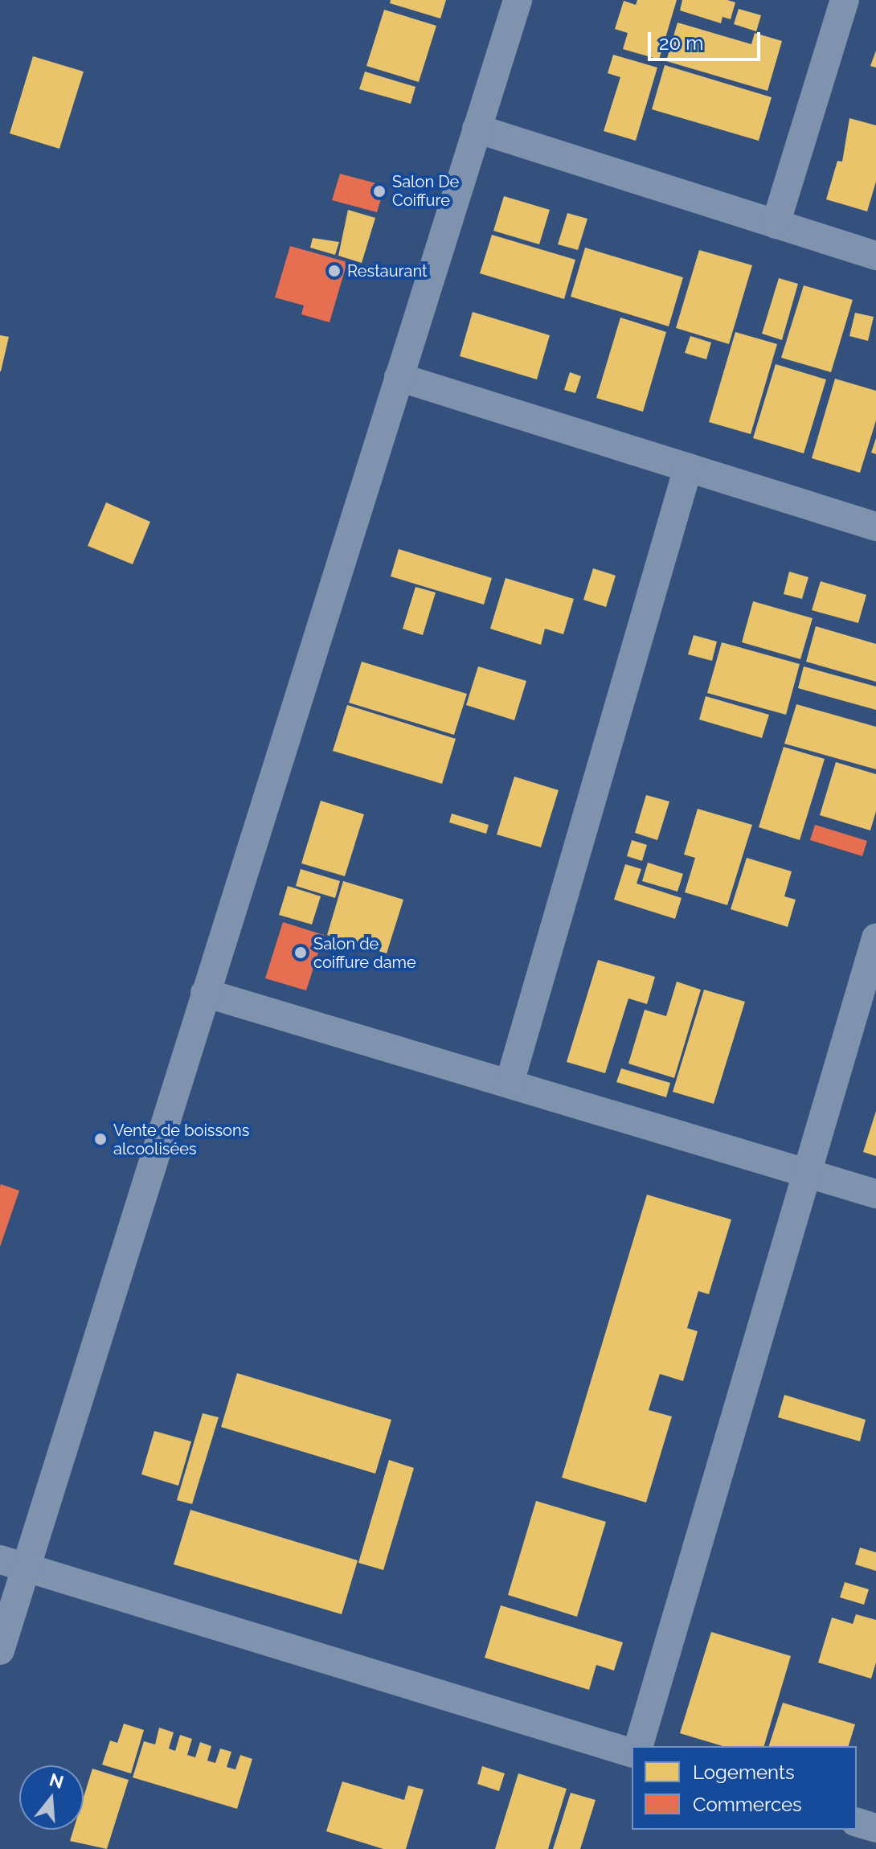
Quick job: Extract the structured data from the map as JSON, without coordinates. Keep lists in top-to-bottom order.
{
  "places": [
    "Salon De Coiffure",
    "Restaurant",
    "Salon de coiffure dame",
    "Vente de boissons alcoolisées"
  ],
  "legend": ["Logements", "Commerces"],
  "scale_bar": "20 m",
  "north": "top"
}
